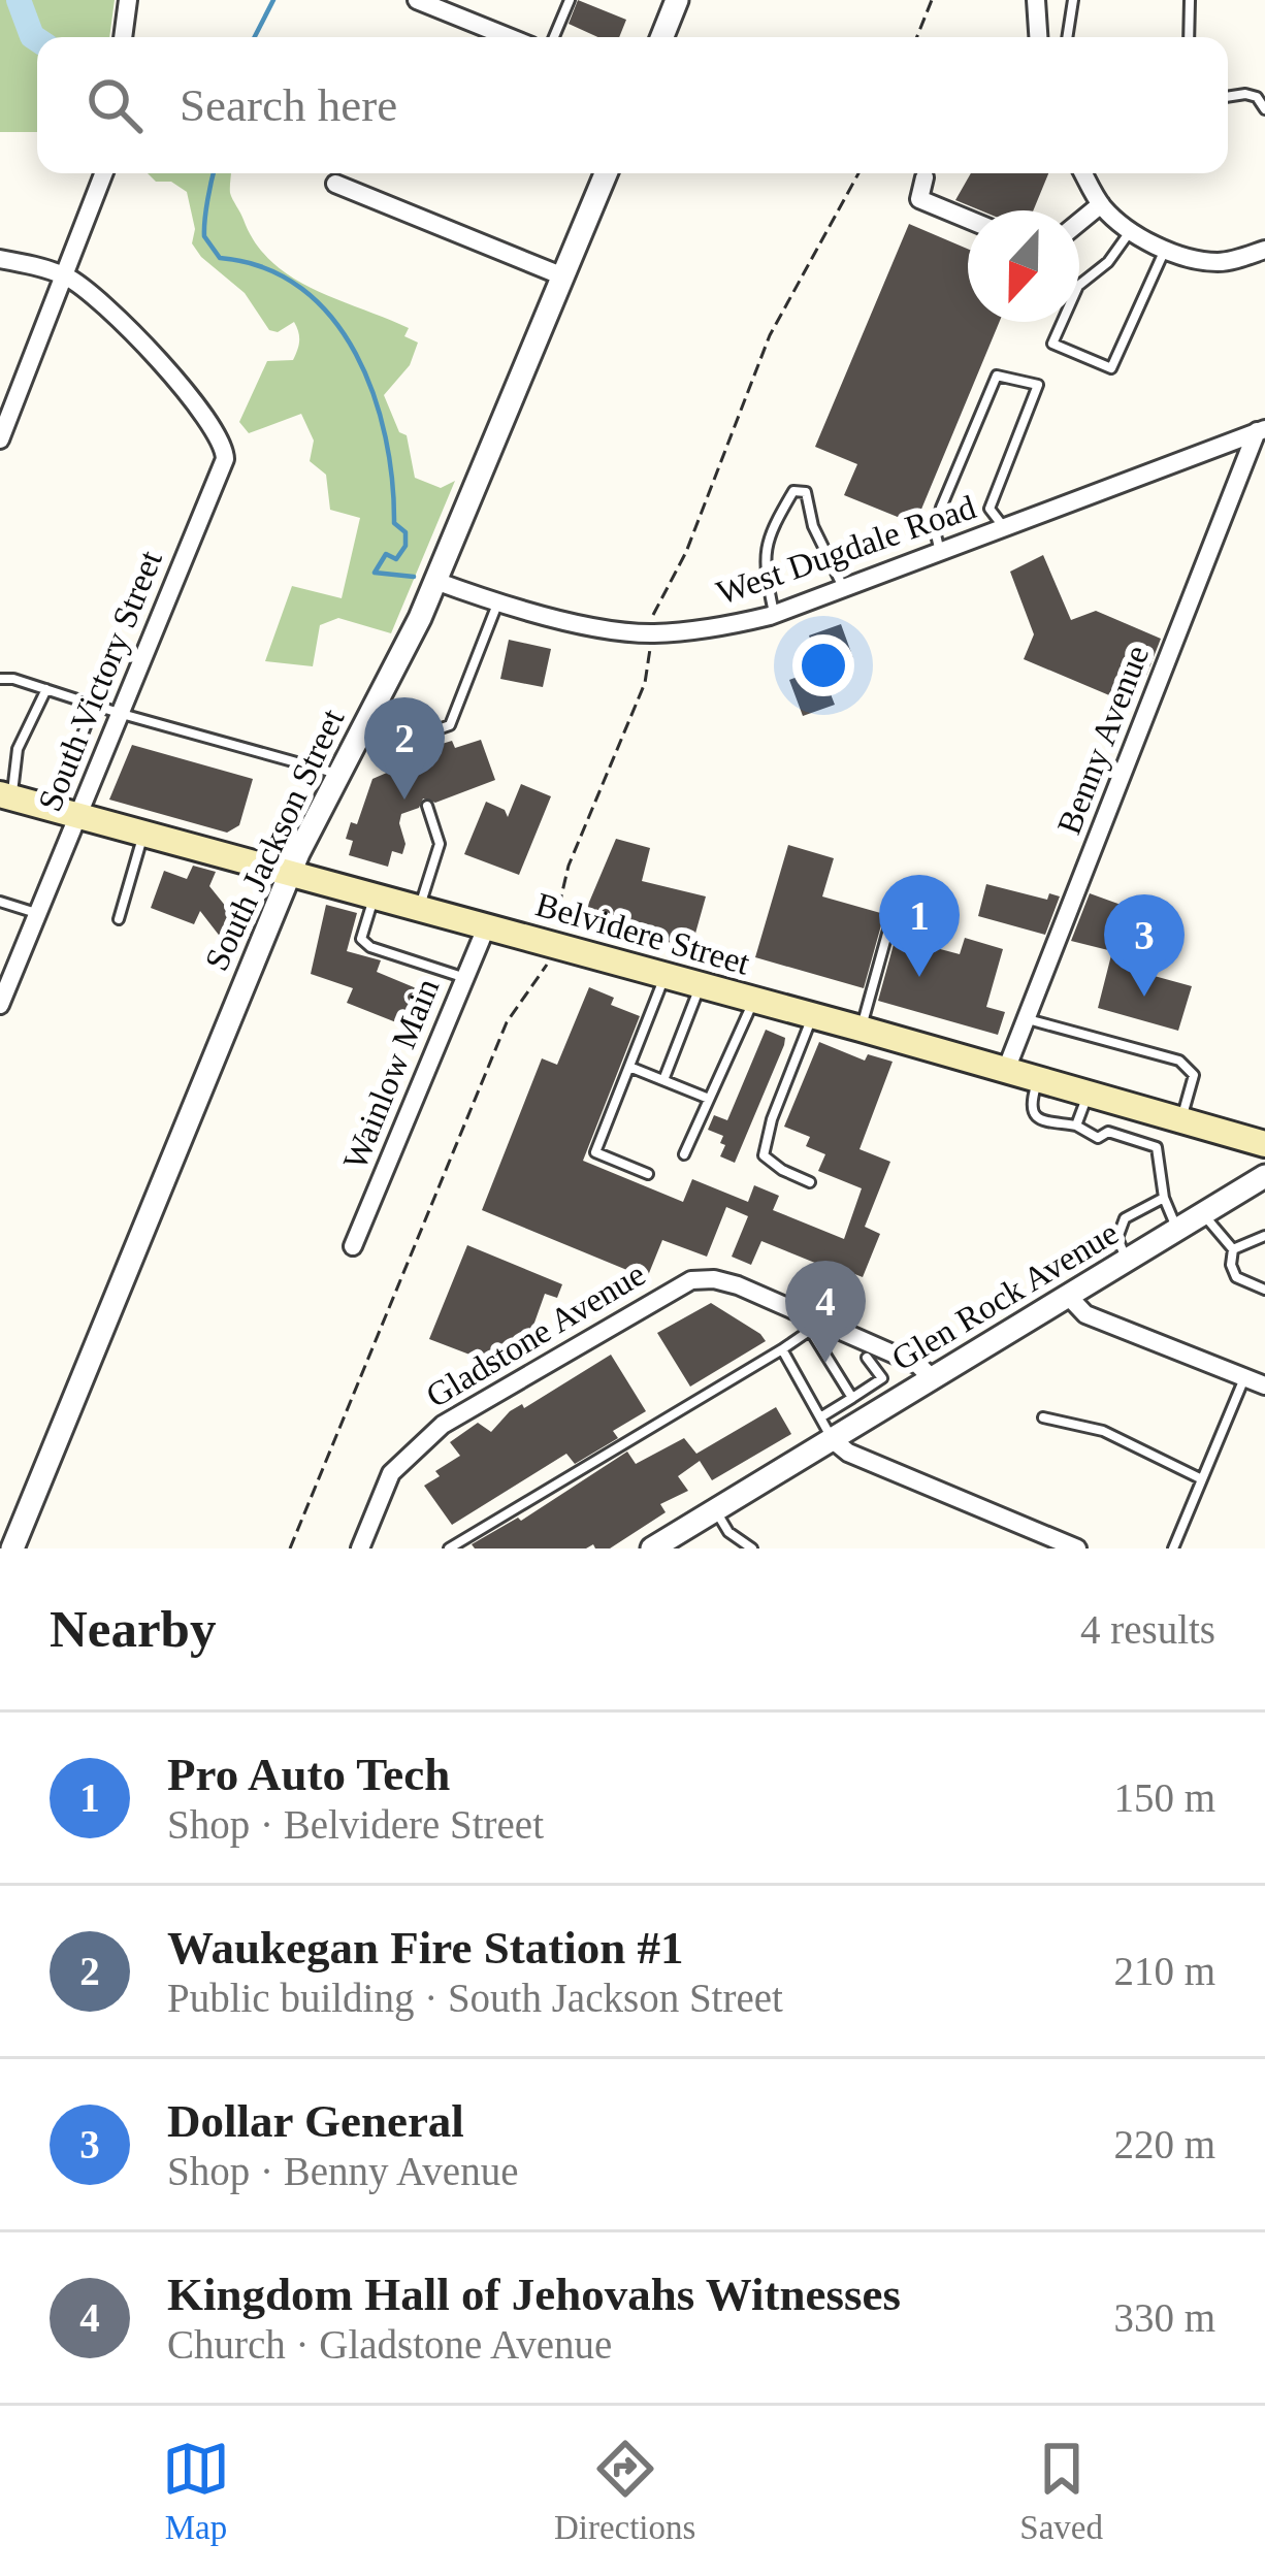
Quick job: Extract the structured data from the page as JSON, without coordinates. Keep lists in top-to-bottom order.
{
  "streets": {
    "main road": ["Belvidere Street"],
    "street": [
      "West Dugdale Road",
      "South Victory Street",
      "Benny Avenue",
      "South Jackson Street",
      "Wainlow Main",
      "Glen Rock Avenue",
      "Gladstone Avenue"
    ]
  },
  "crossings": [
    ["West Dugdale Road", "Benny Avenue"],
    ["West Dugdale Road", "South Jackson Street"],
    ["South Victory Street", "Belvidere Street"],
    ["Benny Avenue", "Belvidere Street"],
    ["South Jackson Street", "Belvidere Street"],
    ["Belvidere Street", "Wainlow Main"],
    ["Glen Rock Avenue", "Gladstone Avenue"]
  ],
  "north": "bottom",
  "page": {
    "search": "Search here",
    "pins": [
      "2",
      "1",
      "3",
      "4"
    ],
    "heading": ["Nearby", "4 results"],
    "list": [
      {
        "mark": "1",
        "name": "Pro Auto Tech",
        "note": "Shop · Belvidere Street",
        "value": "150 m"
      },
      {
        "mark": "2",
        "name": "Waukegan Fire Station #1",
        "note": "Public building · South Jackson Street",
        "value": "210 m"
      },
      {
        "mark": "3",
        "name": "Dollar General",
        "note": "Shop · Benny Avenue",
        "value": "220 m"
      },
      {
        "mark": "4",
        "name": "Kingdom Hall of Jehovahs Witnesses",
        "note": "Church · Gladstone Avenue",
        "value": "330 m"
      }
    ],
    "nav": ["Map", "Directions", "Saved"]
  }
}
